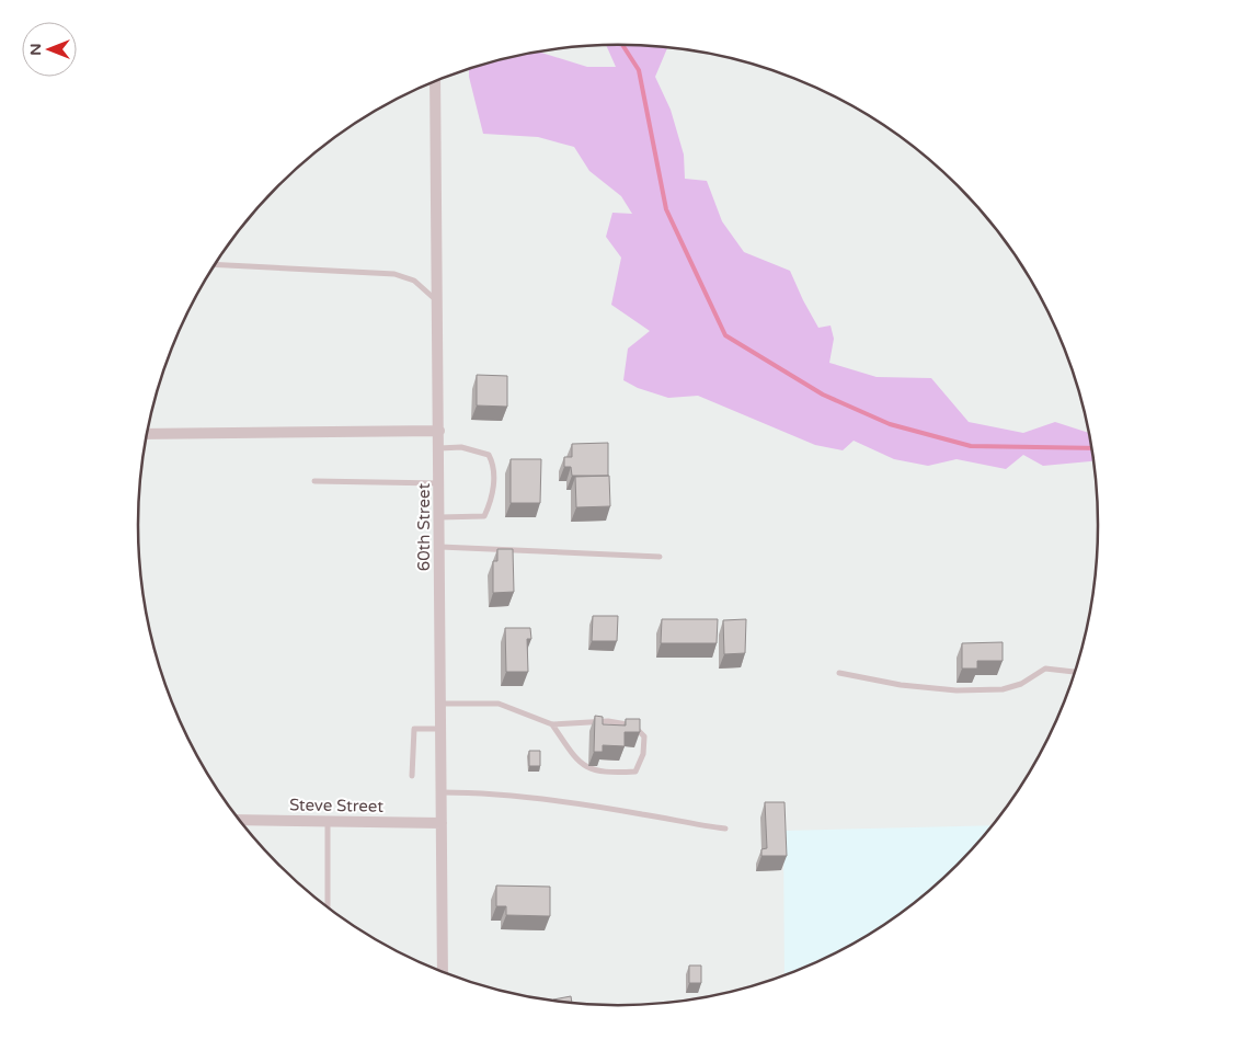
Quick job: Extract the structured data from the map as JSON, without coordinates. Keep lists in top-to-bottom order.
{
  "streets": {
    "street": ["60th Street", "Steve Street"]
  },
  "crossings": [
    ["60th Street", "Steve Street"]
  ],
  "north": "left"
}
